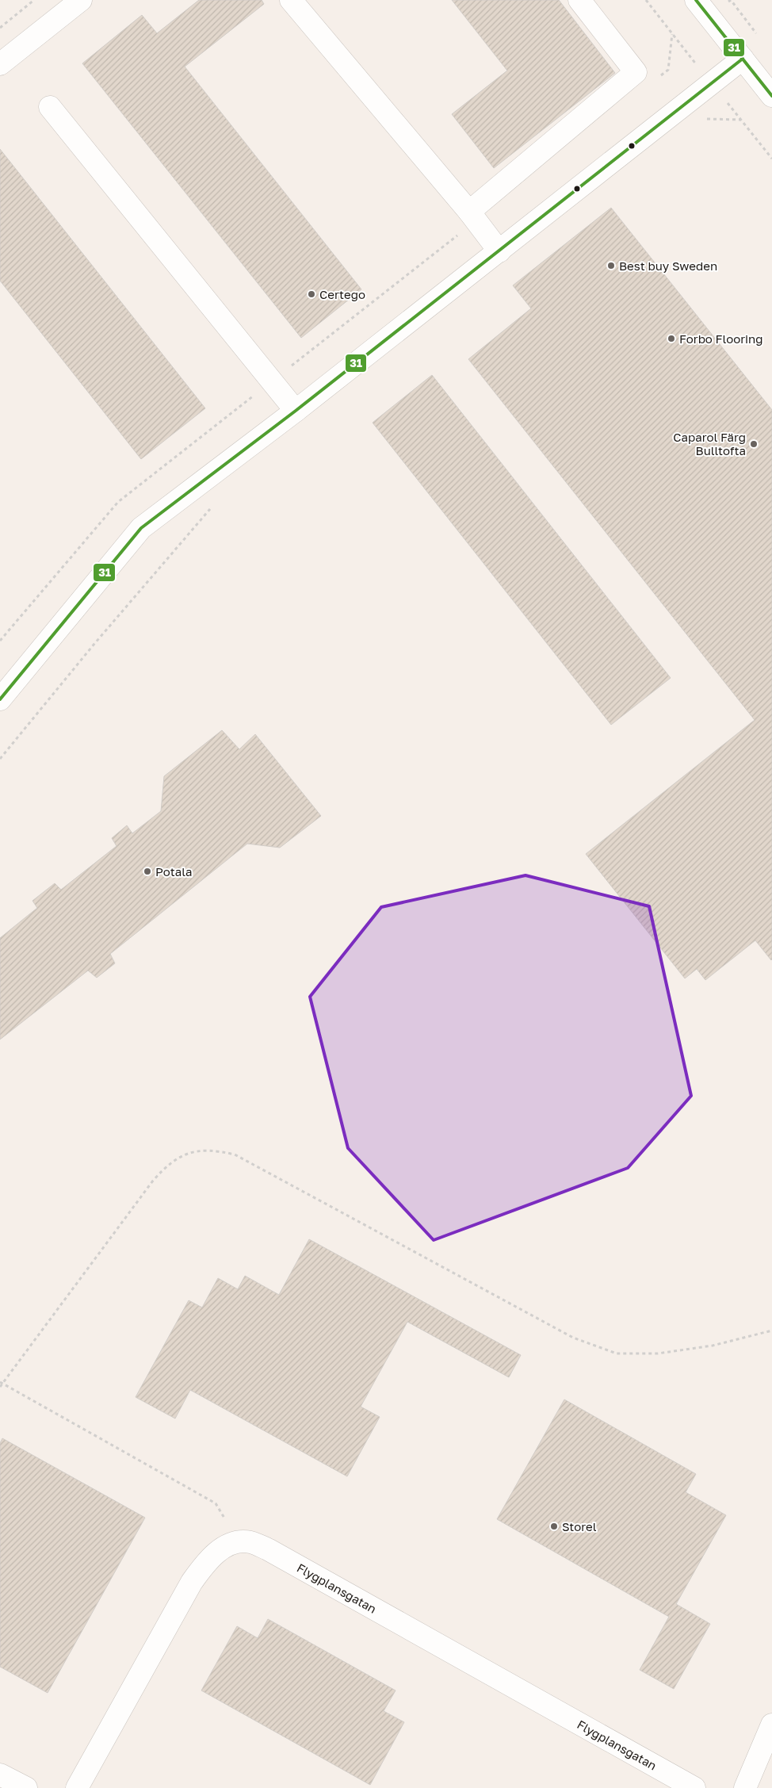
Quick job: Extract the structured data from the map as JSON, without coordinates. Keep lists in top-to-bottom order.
{
  "streets": {
    "street": ["Flygplansgatan"]
  },
  "places": [
    "Best buy Sweden",
    "Certego",
    "Forbo Flooring",
    "Caparol Färg Bulltofta",
    "Potala",
    "Storel"
  ],
  "lines": ["transit line 31"]
}
